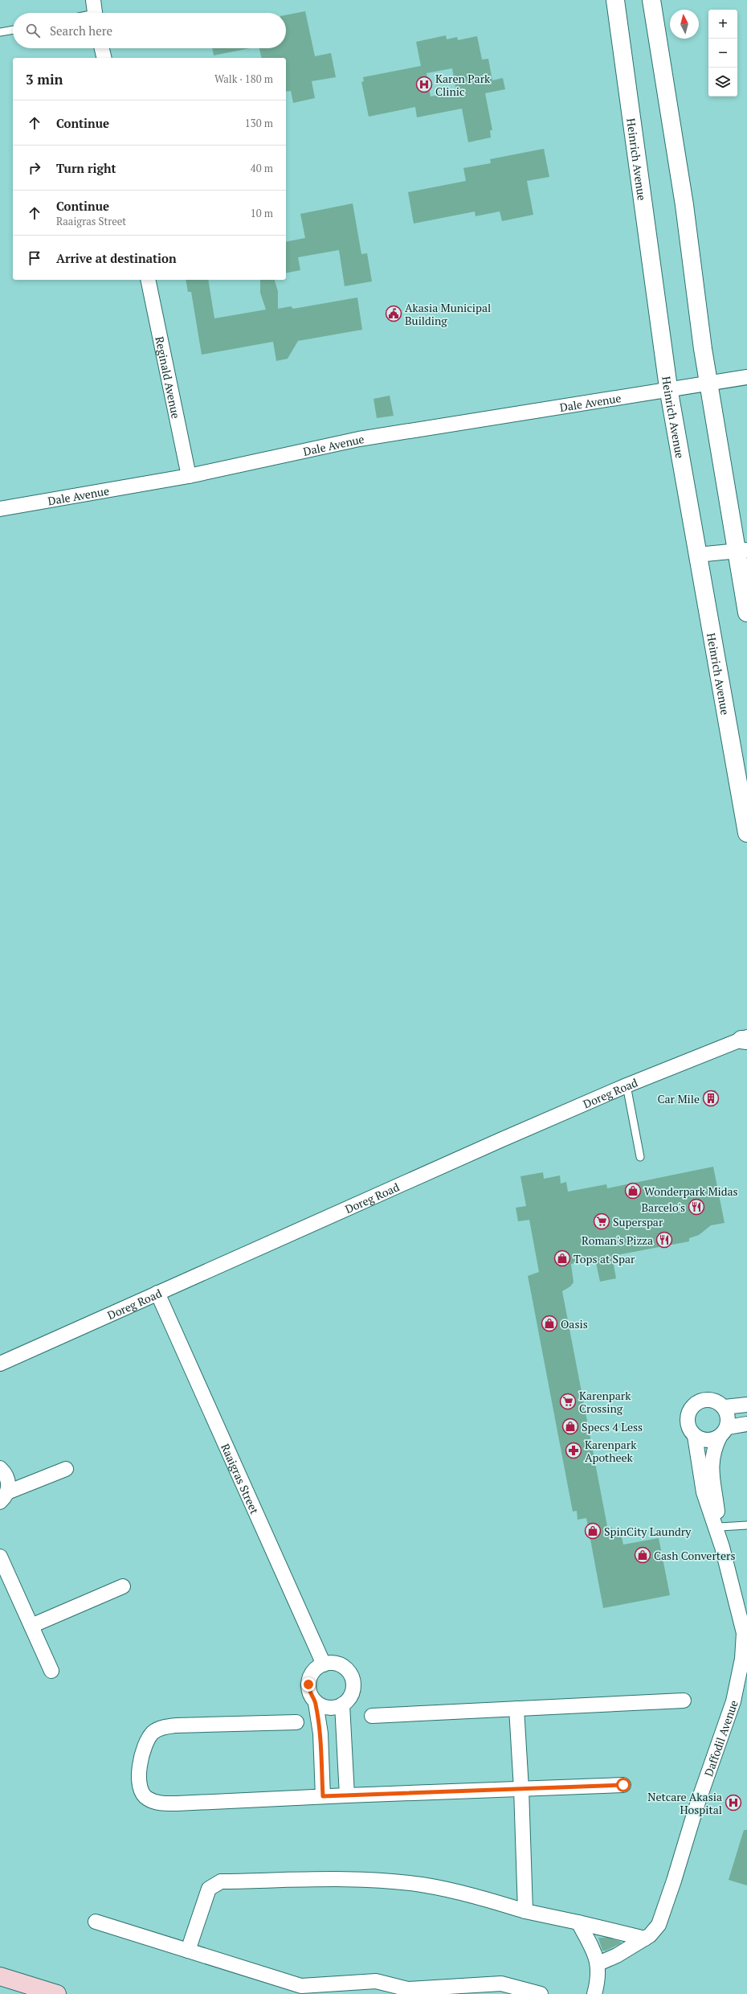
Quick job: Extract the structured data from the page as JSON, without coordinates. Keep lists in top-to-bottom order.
{
  "streets": {
    "street": [
      "Heinrich Avenue",
      "Reginald Avenue",
      "Dale Avenue",
      "Doreg Road",
      "Raaigras Street",
      "Daffodil Avenue"
    ]
  },
  "crossings": [
    ["Heinrich Avenue", "Dale Avenue"],
    ["Reginald Avenue", "Dale Avenue"],
    ["Doreg Road", "Raaigras Street"]
  ],
  "places": {
    "hospital": ["Karen Park Clinic", "Netcare Akasia Hospital"],
    "public building": ["Akasia Municipal Building"],
    "building": ["Car Mile"],
    "shop": [
      "Wonderpark Midas",
      "Tops at Spar",
      "Oasis",
      "Specs 4 Less",
      "SpinCity Laundry",
      "Cash Converters"
    ],
    "restaurant": ["Barcelo's", "Roman's Pizza"],
    "supermarket": ["Superspar", "Karenpark Crossing"],
    "pharmacy": ["Karenpark Apotheek"]
  },
  "north": "top",
  "page": {
    "map_buttons": ["+", "−"],
    "search": "Search here",
    "heading": ["3 min", "Walk · 180 m"],
    "list": [
      ["Continue", "130 m"],
      ["Turn right", "40 m"],
      ["Continue", "Raaigras Street", "10 m"],
      "Arrive at destination"
    ]
  }
}
